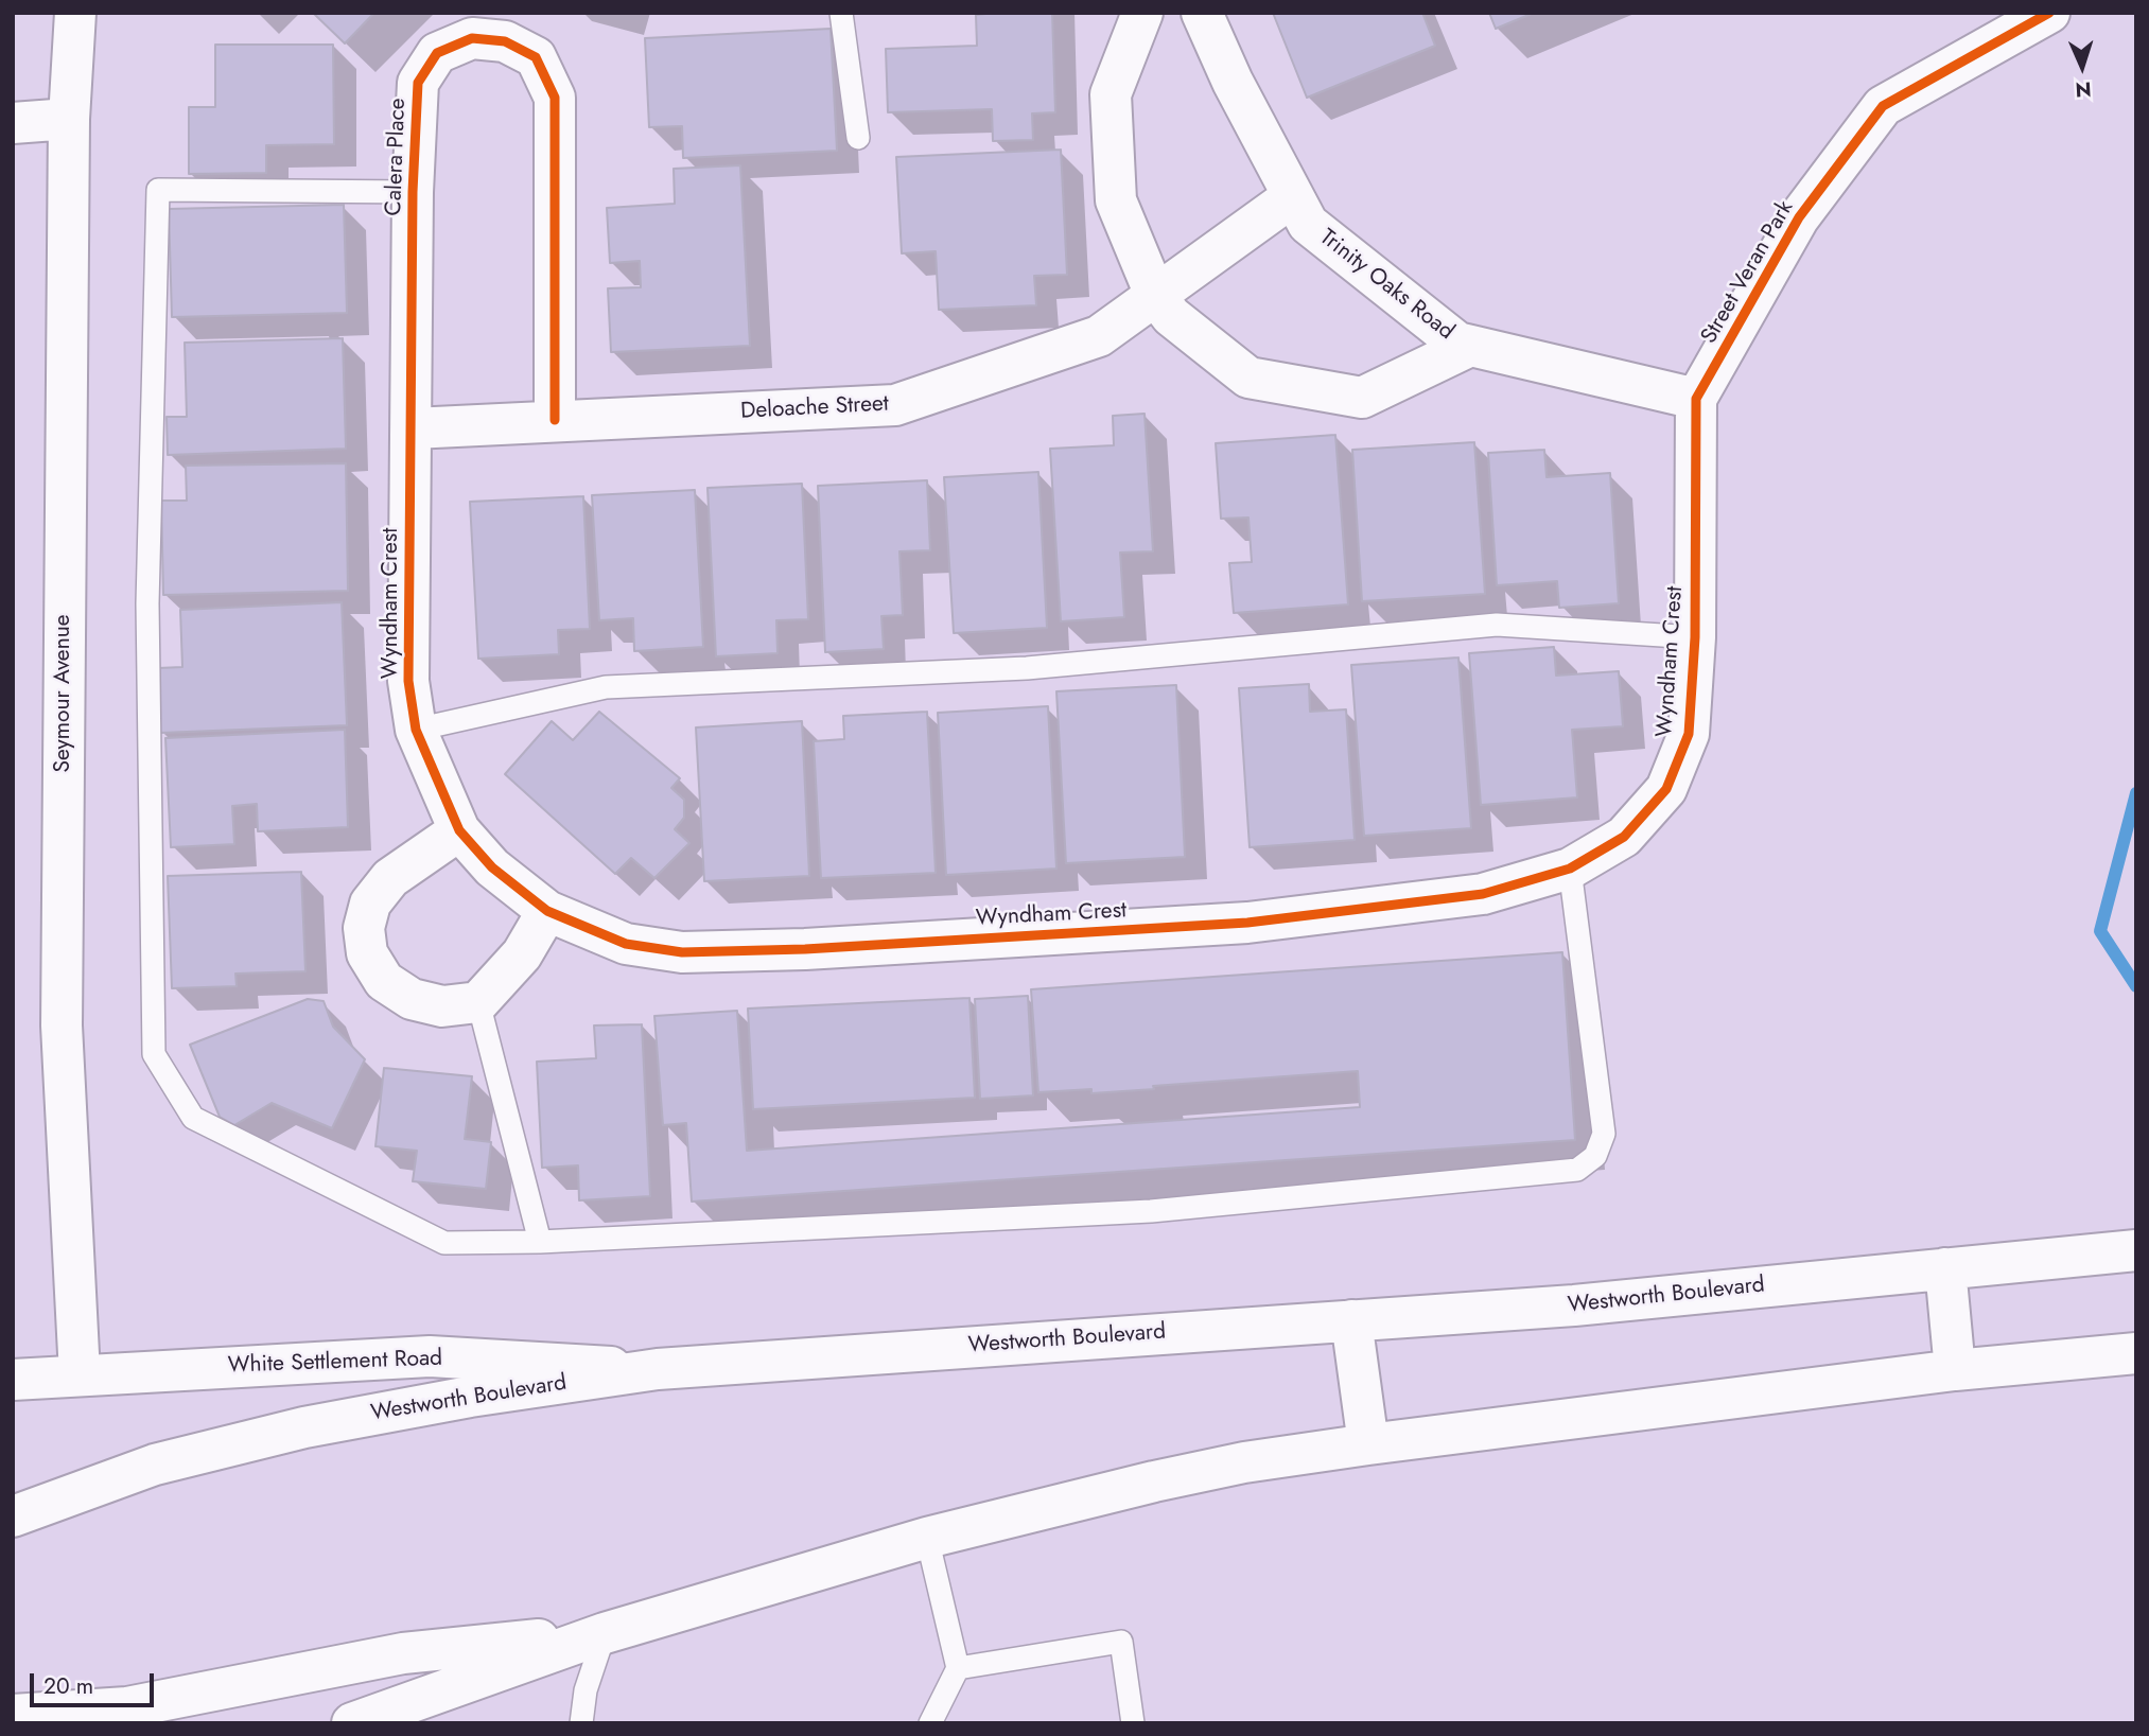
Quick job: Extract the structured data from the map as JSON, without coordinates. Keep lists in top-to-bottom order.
{
  "streets": {
    "street": [
      "Calera Place",
      "Street Veran Park",
      "Trinity Oaks Road",
      "Deloache Street",
      "Wyndham Crest",
      "Seymour Avenue",
      "Westworth Boulevard",
      "White Settlement Road"
    ]
  },
  "crossings": [
    ["Calera Place", "Deloache Street"],
    ["Calera Place", "Wyndham Crest"],
    ["Street Veran Park", "Trinity Oaks Road"],
    ["Street Veran Park", "Wyndham Crest"],
    ["Trinity Oaks Road", "Deloache Street"],
    ["Trinity Oaks Road", "Wyndham Crest"],
    ["Deloache Street", "Wyndham Crest"],
    ["Seymour Avenue", "White Settlement Road"],
    ["Westworth Boulevard", "White Settlement Road"]
  ],
  "scale_bar": "20 m",
  "north": "bottom"
}
